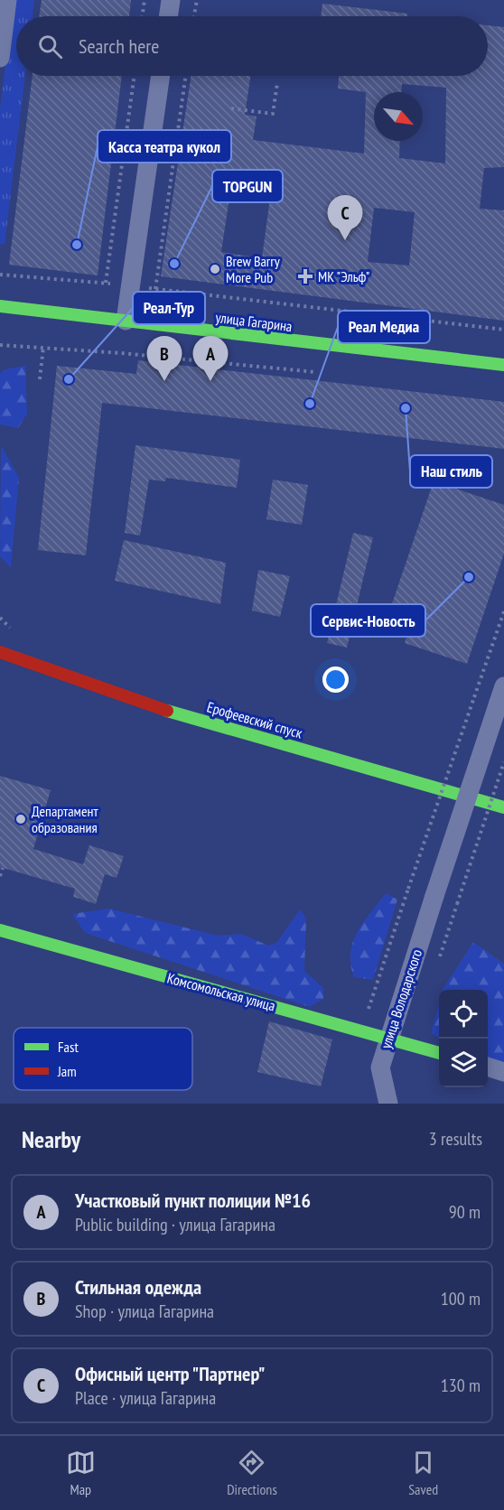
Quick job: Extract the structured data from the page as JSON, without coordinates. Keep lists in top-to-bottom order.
{
  "streets": {
    "main road": ["улица Гагарина", "Ерофеевский спуск", "Комсомольская улица"],
    "street": ["улица Володарского"]
  },
  "crossings": [
    ["Комсомольская улица", "улица Володарского"]
  ],
  "places": {
    "other": [
      "Касса театра кукол",
      "TOPGUN",
      "Brew Barry More Pub",
      "Реал-Тур",
      "Реал Медиа",
      "Наш стиль",
      "Сервис-Новость",
      "Департамент образования"
    ],
    "health": ["МК \"Эльф\""]
  },
  "legend": ["Fast", "Jam"],
  "north": "bottom right",
  "page": {
    "search": "Search here",
    "pins": ["C", "A", "B"],
    "heading": ["Nearby", "3 results"],
    "list": [
      {
        "mark": "A",
        "name": "Участковый пункт полиции №16",
        "note": "Public building · улица Гагарина",
        "value": "90 m"
      },
      {
        "mark": "B",
        "name": "Стильная одежда",
        "note": "Shop · улица Гагарина",
        "value": "100 m"
      },
      {
        "mark": "C",
        "name": "Офисный центр \"Партнер\"",
        "note": "Place · улица Гагарина",
        "value": "130 m"
      }
    ],
    "nav": ["Map", "Directions", "Saved"]
  }
}
